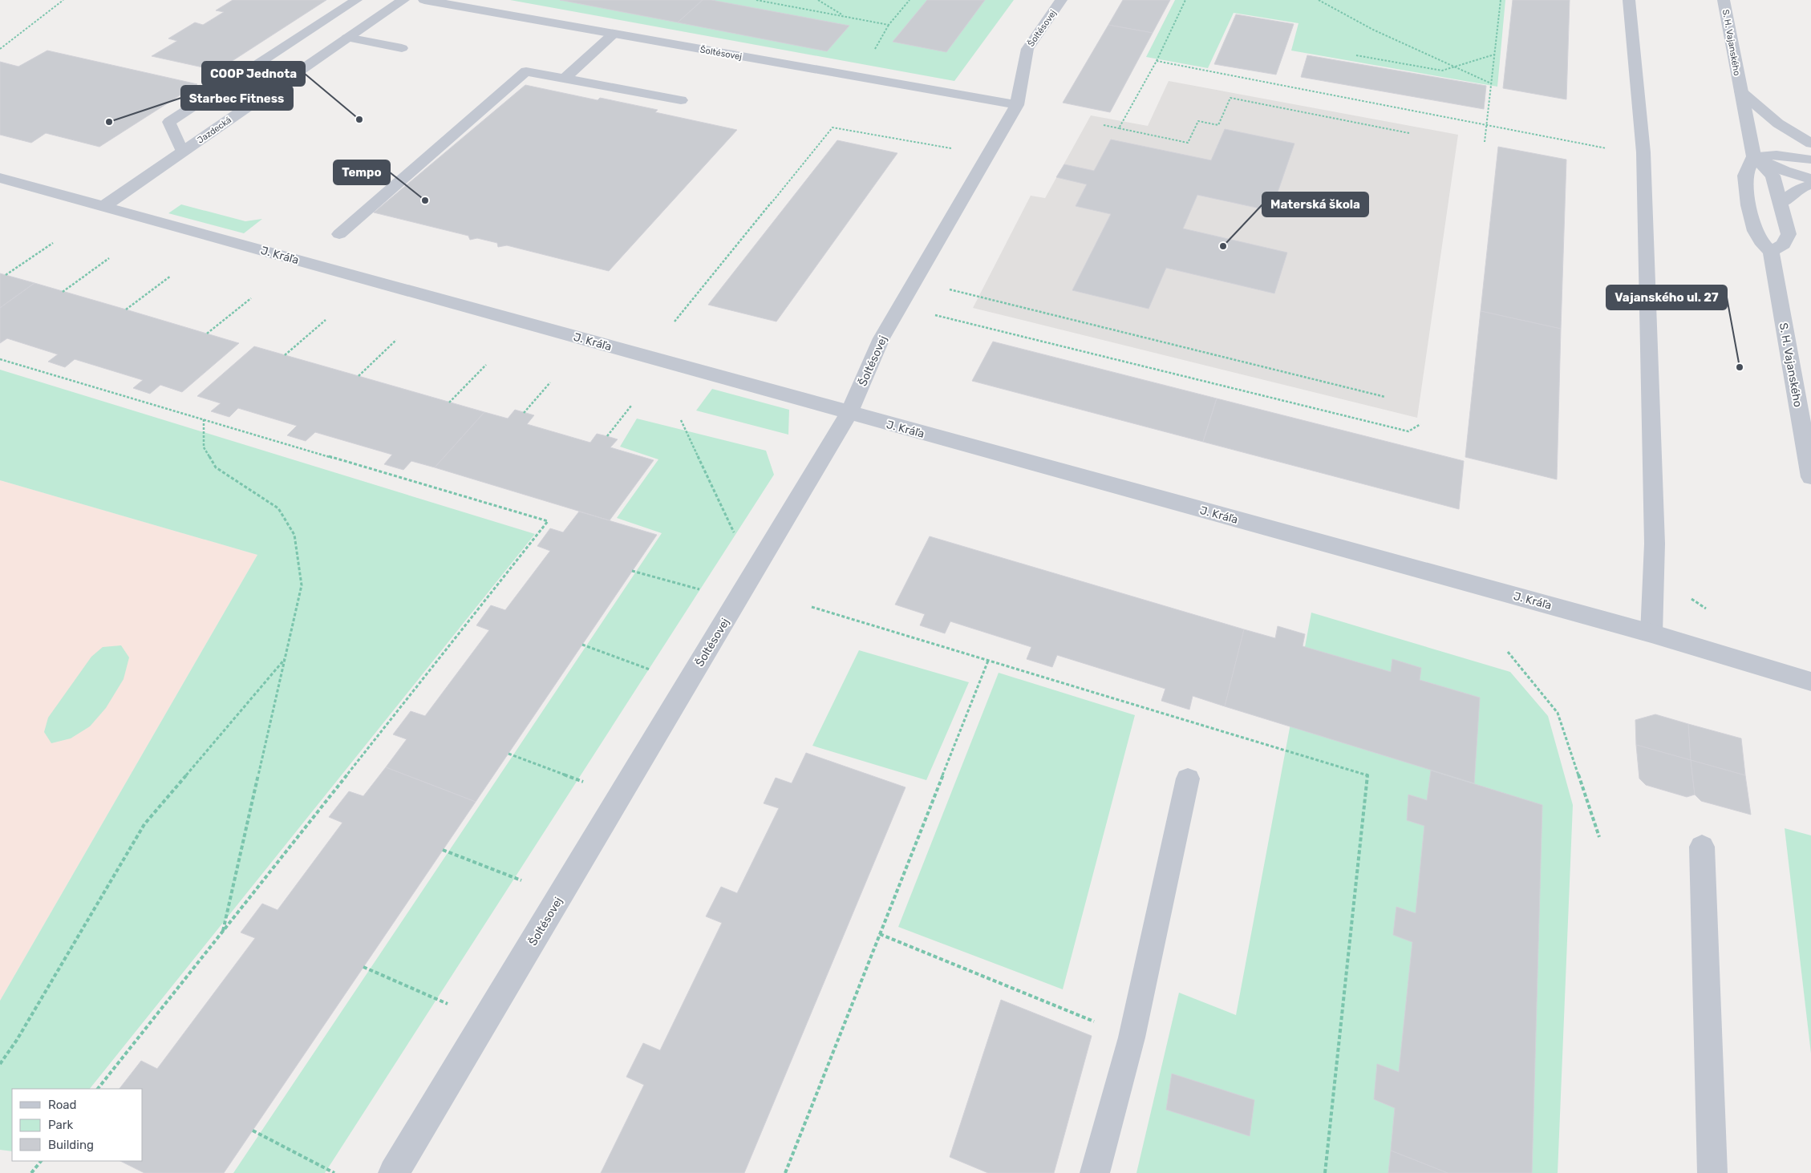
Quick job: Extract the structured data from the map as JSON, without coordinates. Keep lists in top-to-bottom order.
{
  "streets": {
    "street": [
      "Šoltésovej",
      "S. H. Vajanského",
      "Jazdecká",
      "J. Kráľa"
    ]
  },
  "crossings": [
    ["Šoltésovej", "J. Kráľa"],
    ["Jazdecká", "J. Kráľa"]
  ],
  "places": [
    "COOP Jednota",
    "Starbec Fitness",
    "Tempo",
    "Materská škola",
    "Vajanského ul. 27"
  ],
  "legend": ["Road", "Park", "Building"]
}
